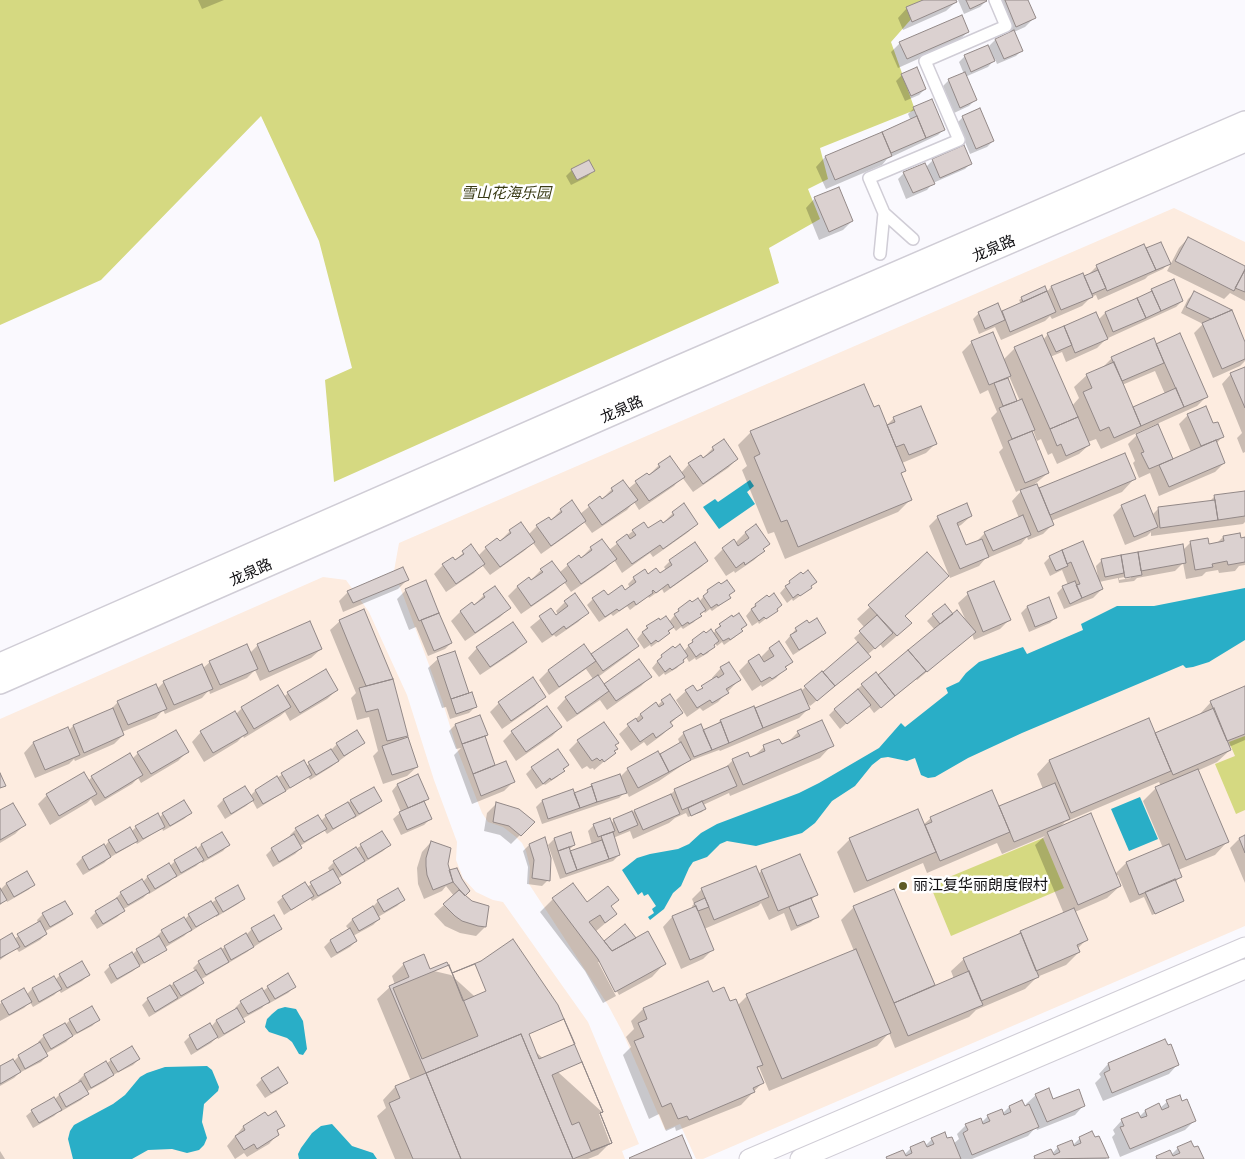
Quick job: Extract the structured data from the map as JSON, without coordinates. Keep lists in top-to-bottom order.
{
  "streets": {
    "main road": ["龙泉路"]
  },
  "parks": ["雪山花海乐园"],
  "places": ["丽江复华丽朗度假村"]
}
